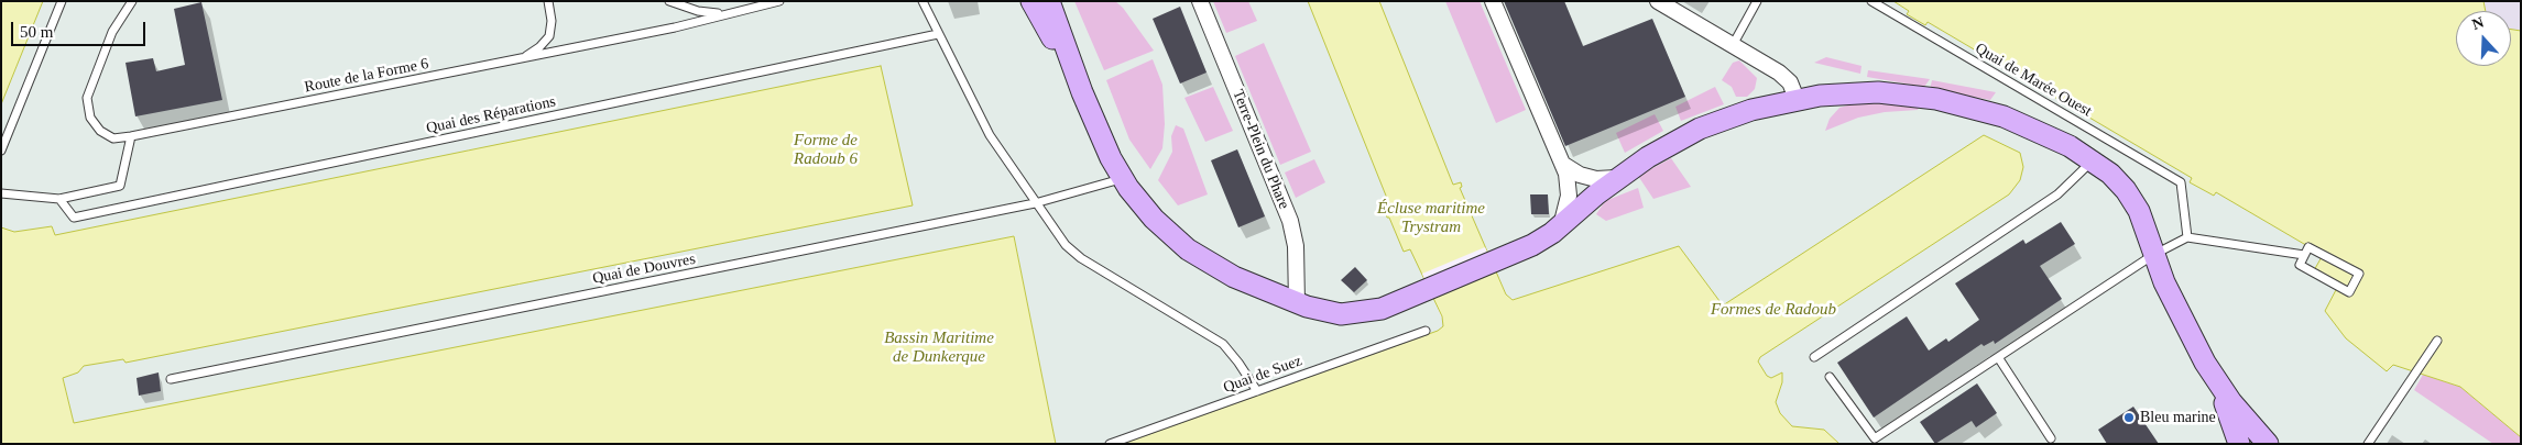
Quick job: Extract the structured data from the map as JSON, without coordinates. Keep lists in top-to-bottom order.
{
  "streets": {
    "street": ["Terre-Plein du Phare"],
    "lane": [
      "Route de la Forme 6",
      "Quai de Marée Ouest",
      "Quai des Réparations",
      "Quai de Douvres",
      "Quai de Suez"
    ]
  },
  "water": [
    "Forme de Radoub 6",
    "Écluse maritime Trystram",
    "Formes de Radoub",
    "Bassin Maritime de Dunkerque"
  ],
  "places": ["Bleu marine"],
  "scale_bar": "50 m",
  "north": "top"
}
